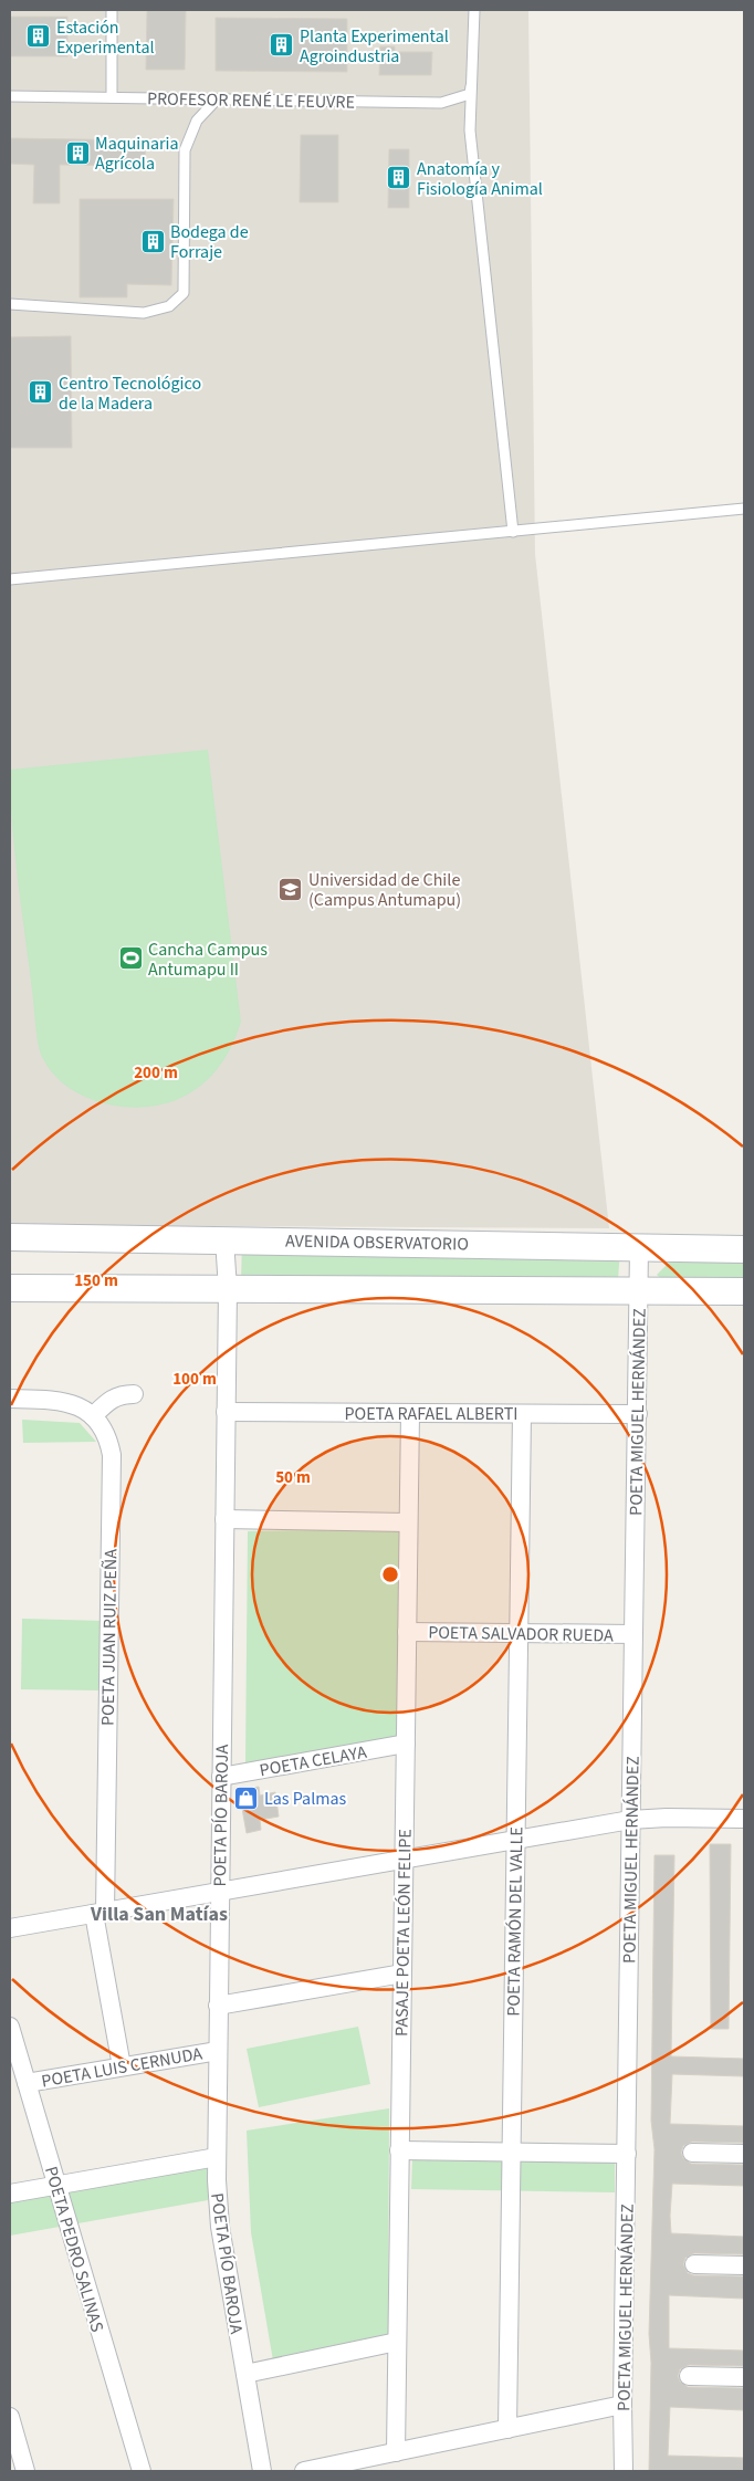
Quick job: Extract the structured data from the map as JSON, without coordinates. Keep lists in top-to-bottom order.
{
  "streets": {
    "main road": ["AVENIDA OBSERVATORIO"],
    "street": [
      "POETA MIGUEL HERNÁNDEZ",
      "POETA RAFAEL ALBERTI",
      "POETA SALVADOR RUEDA",
      "POETA JUAN RUIZ PEÑA",
      "POETA CELAYA",
      "POETA PÍO BAROJA",
      "POETA RAMÓN DEL VALLE",
      "PASAJE POETA LEÓN FELIPE",
      "POETA LUIS CERNUDA",
      "POETA PEDRO SALINAS"
    ],
    "lane": ["PROFESOR RENÉ LE FEUVRE"]
  },
  "crossings": [
    ["AVENIDA OBSERVATORIO", "POETA MIGUEL HERNÁNDEZ"],
    ["AVENIDA OBSERVATORIO", "POETA PÍO BAROJA"],
    ["POETA MIGUEL HERNÁNDEZ", "POETA RAFAEL ALBERTI"],
    ["POETA MIGUEL HERNÁNDEZ", "POETA SALVADOR RUEDA"],
    ["POETA RAFAEL ALBERTI", "POETA PÍO BAROJA"],
    ["POETA RAFAEL ALBERTI", "POETA RAMÓN DEL VALLE"],
    ["POETA RAFAEL ALBERTI", "PASAJE POETA LEÓN FELIPE"],
    ["POETA SALVADOR RUEDA", "POETA RAMÓN DEL VALLE"],
    ["POETA SALVADOR RUEDA", "PASAJE POETA LEÓN FELIPE"],
    ["POETA JUAN RUIZ PEÑA", "POETA LUIS CERNUDA"],
    ["POETA CELAYA", "POETA PÍO BAROJA"],
    ["POETA CELAYA", "PASAJE POETA LEÓN FELIPE"],
    ["POETA PÍO BAROJA", "POETA LUIS CERNUDA"],
    ["POETA LUIS CERNUDA", "POETA PEDRO SALINAS"]
  ],
  "districts": ["Villa San Matías"],
  "places": {
    "building": [
      "Estación Experimental",
      "Planta Experimental Agroindustria",
      "Maquinaria Agrícola",
      "Anatomía y Fisiología Animal",
      "Bodega de Forraje",
      "Centro Tecnológico de la Madera"
    ],
    "school or university": ["Universidad de Chile (Campus Antumapu)"],
    "sports": ["Cancha Campus Antumapu II"],
    "shop": ["Las Palmas"]
  },
  "rings": [
    "200 m",
    "150 m",
    "100 m",
    "50 m"
  ]
}
